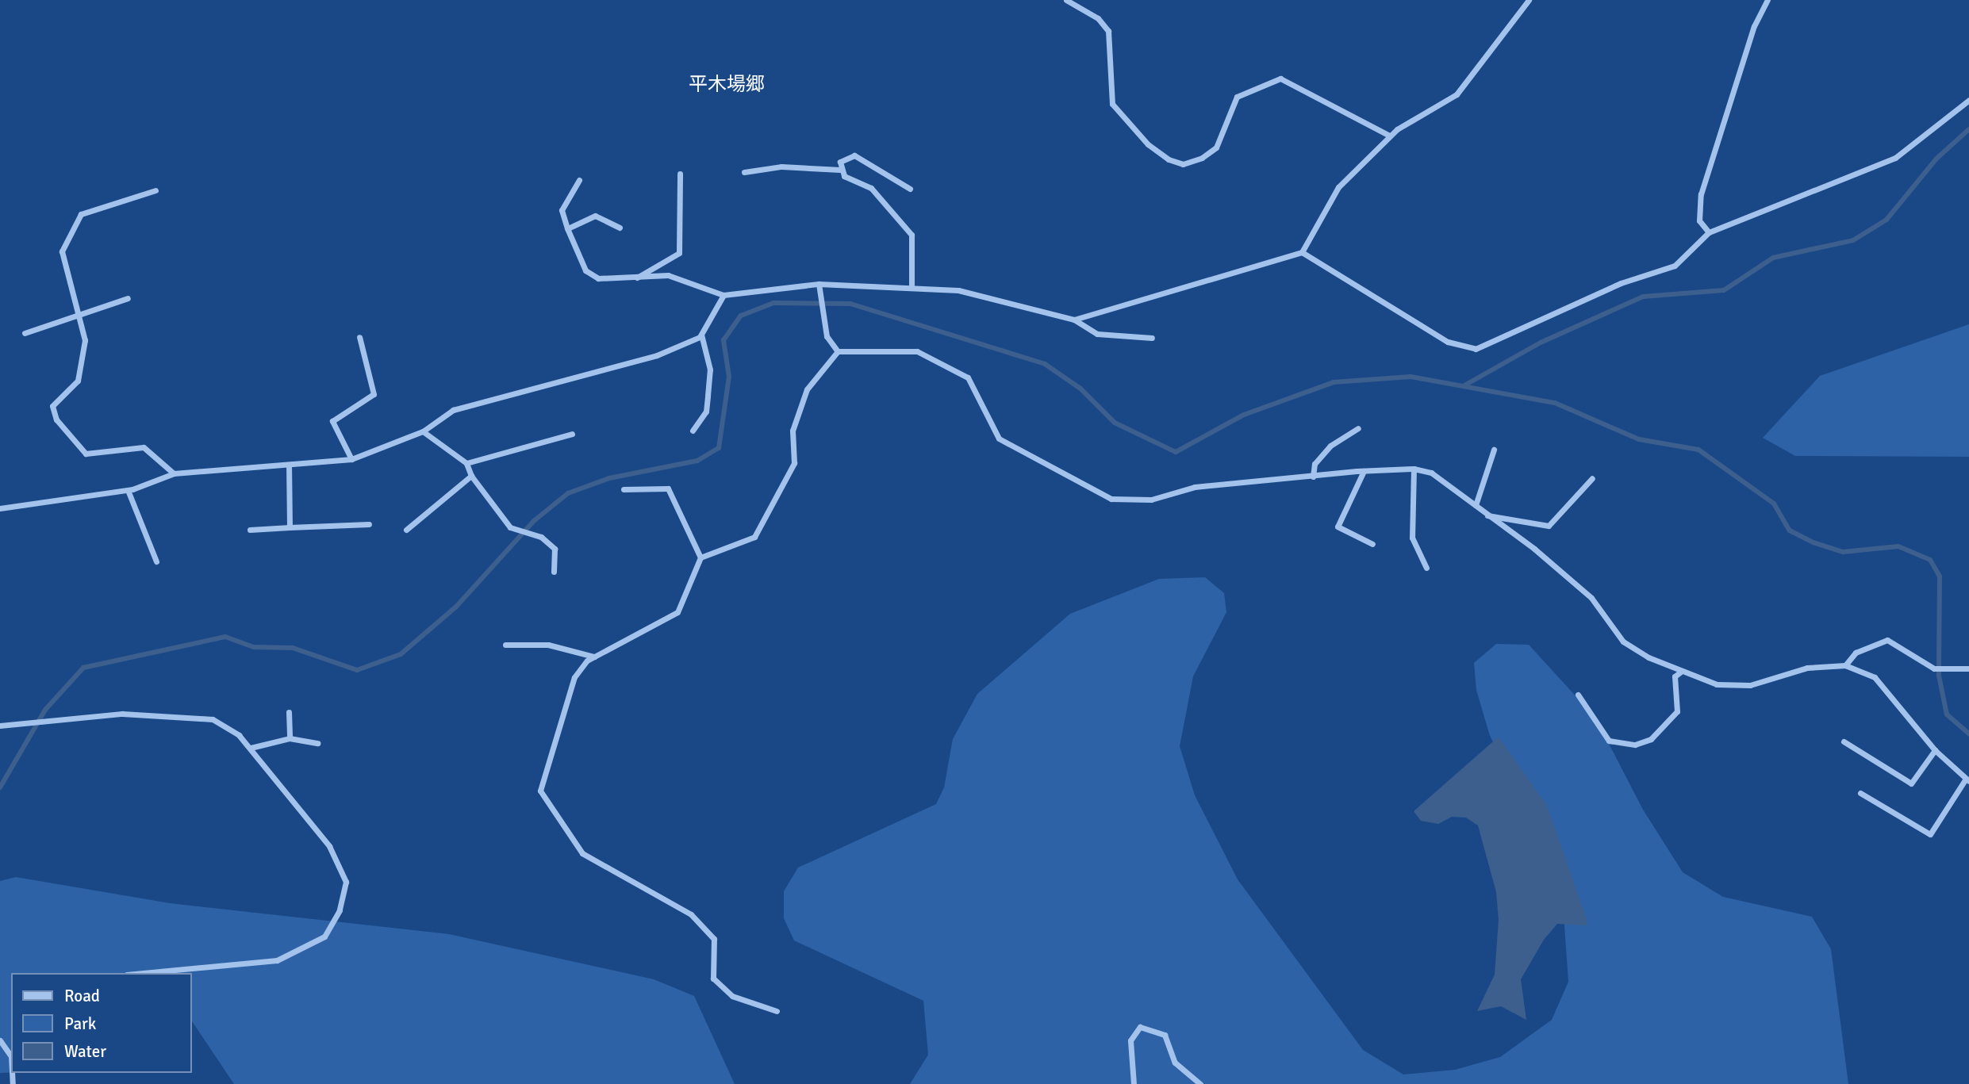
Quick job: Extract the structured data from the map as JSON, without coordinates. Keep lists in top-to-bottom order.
{
  "districts": ["平木場郷"],
  "legend": ["Road", "Park", "Water"]
}
